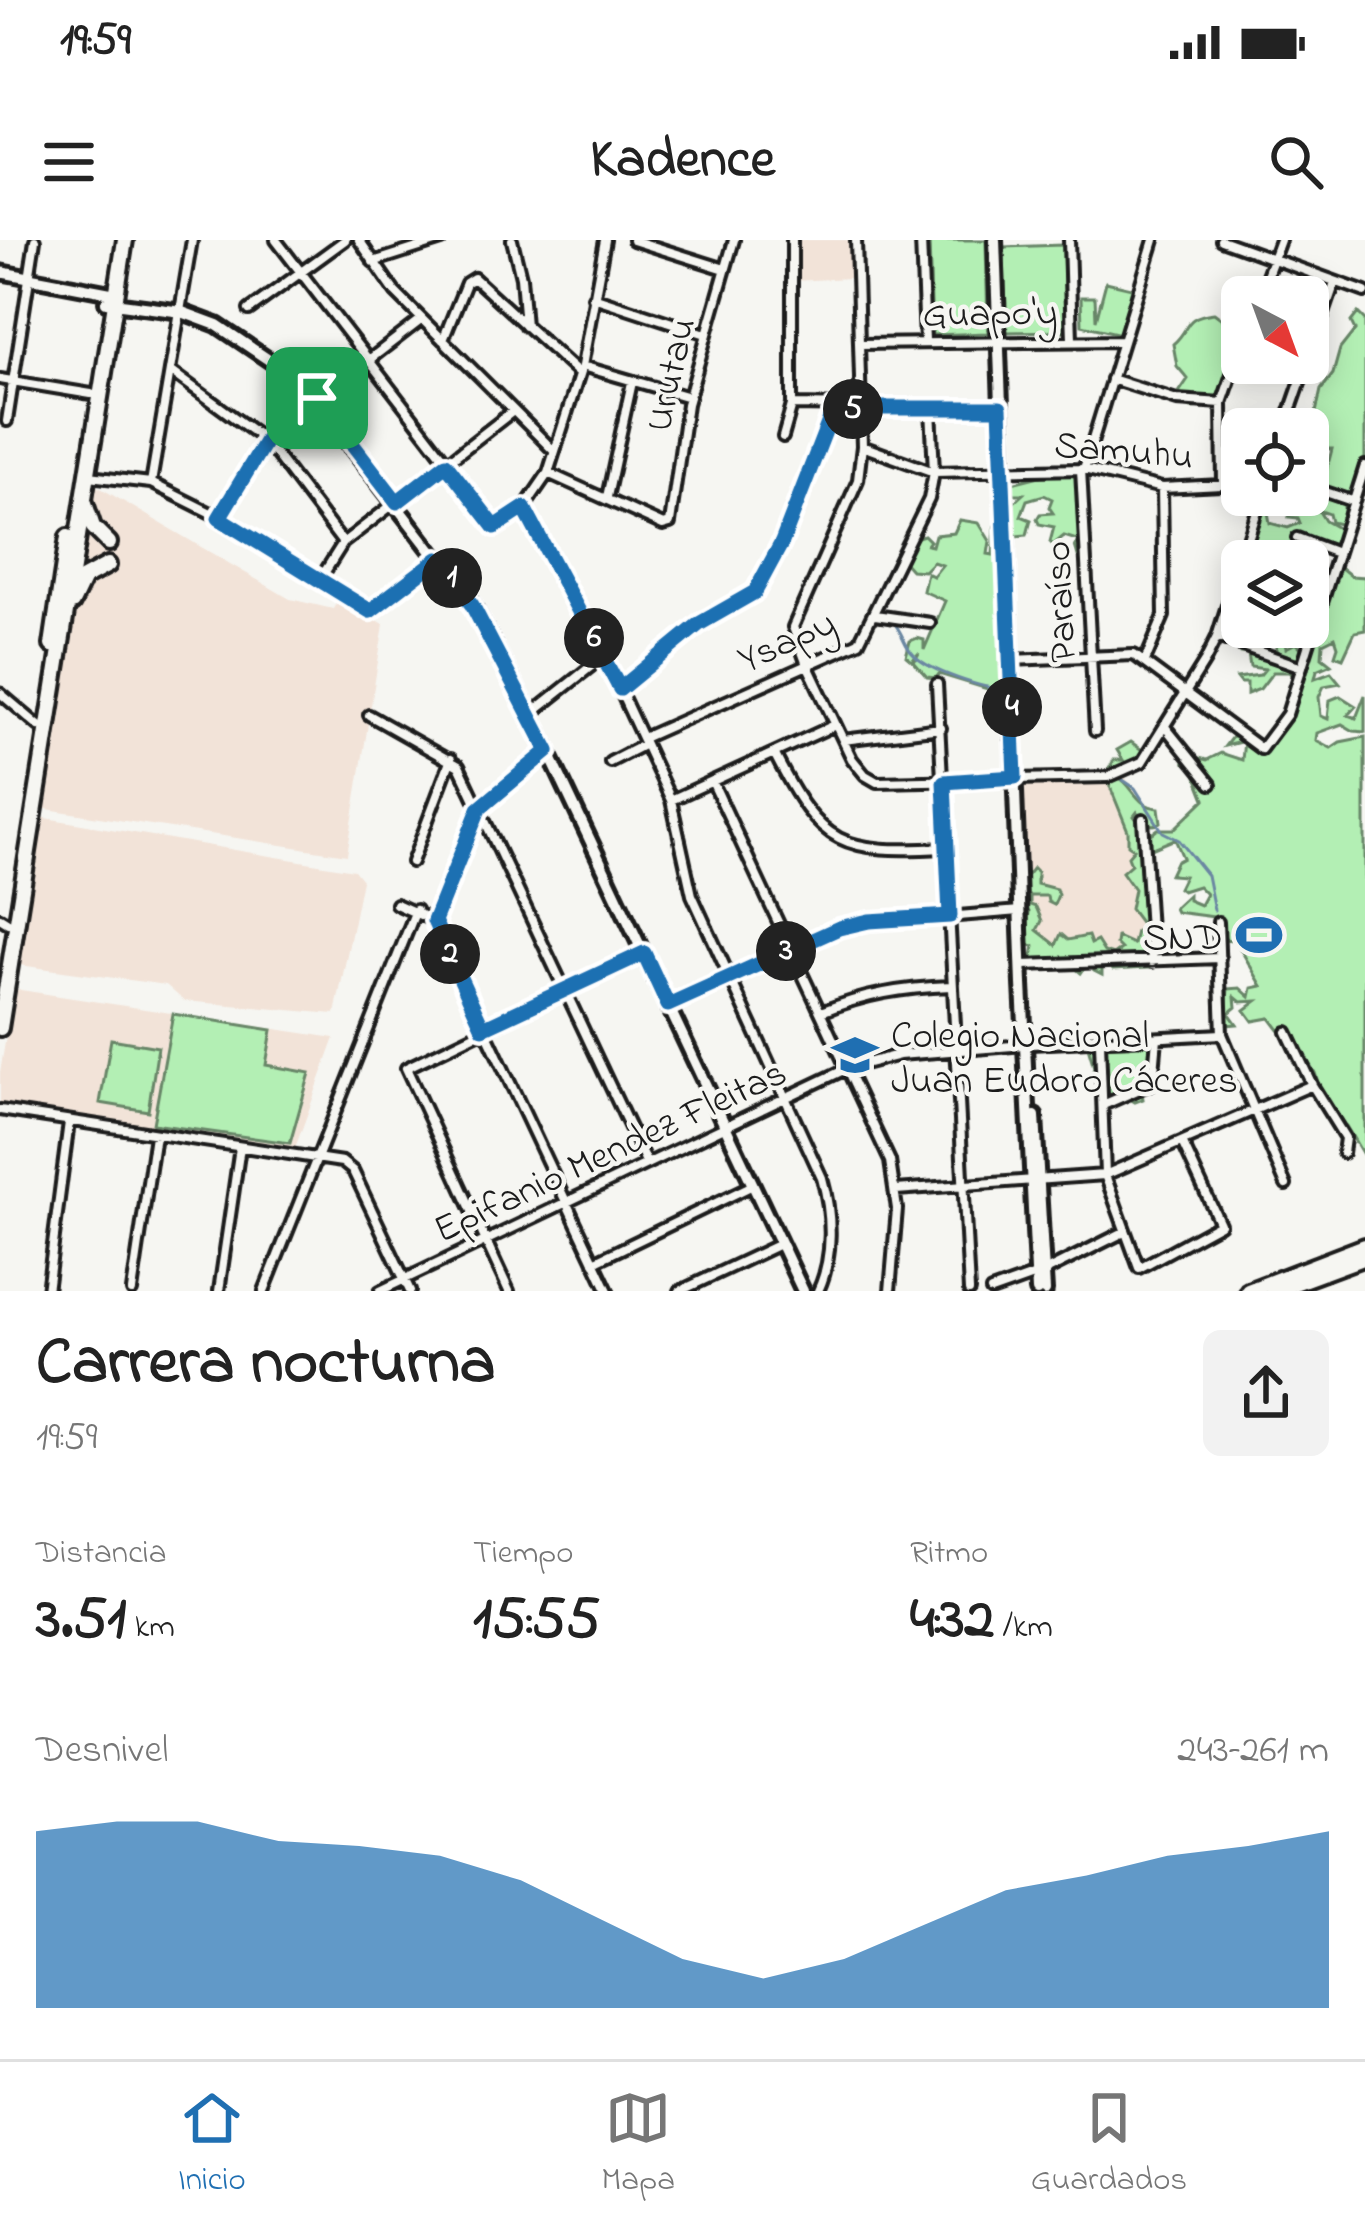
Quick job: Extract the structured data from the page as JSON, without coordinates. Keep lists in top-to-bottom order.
{
  "streets": {
    "street": [
      "Guapo'y",
      "Urutau",
      "Samuhu",
      "Paraíso",
      "Ysapy",
      "Epifanio Mendez Fleitas"
    ]
  },
  "crossings": [
    ["Guapo'y", "Paraíso"],
    ["Samuhu", "Paraíso"],
    ["Samuhu", "Ysapy"]
  ],
  "places": {
    "sports": ["SND"],
    "school or university": ["Colegio Nacional Juan Eudoro Cáceres"]
  },
  "north": "bottom right",
  "page": {
    "status": "19:59",
    "header": "Kadence",
    "pins": [
      "5",
      "1",
      "6",
      "4",
      "3",
      "2"
    ],
    "heading": ["Carrera nocturna", "19:59"],
    "stats": [
      ["Distancia", "3.51 km"],
      ["Tiempo", "15:55"],
      ["Ritmo", "4:32 /km"]
    ],
    "chart": ["Desnivel", "243–261 m"],
    "tabs": ["Inicio", "Mapa", "Guardados"]
  }
}
